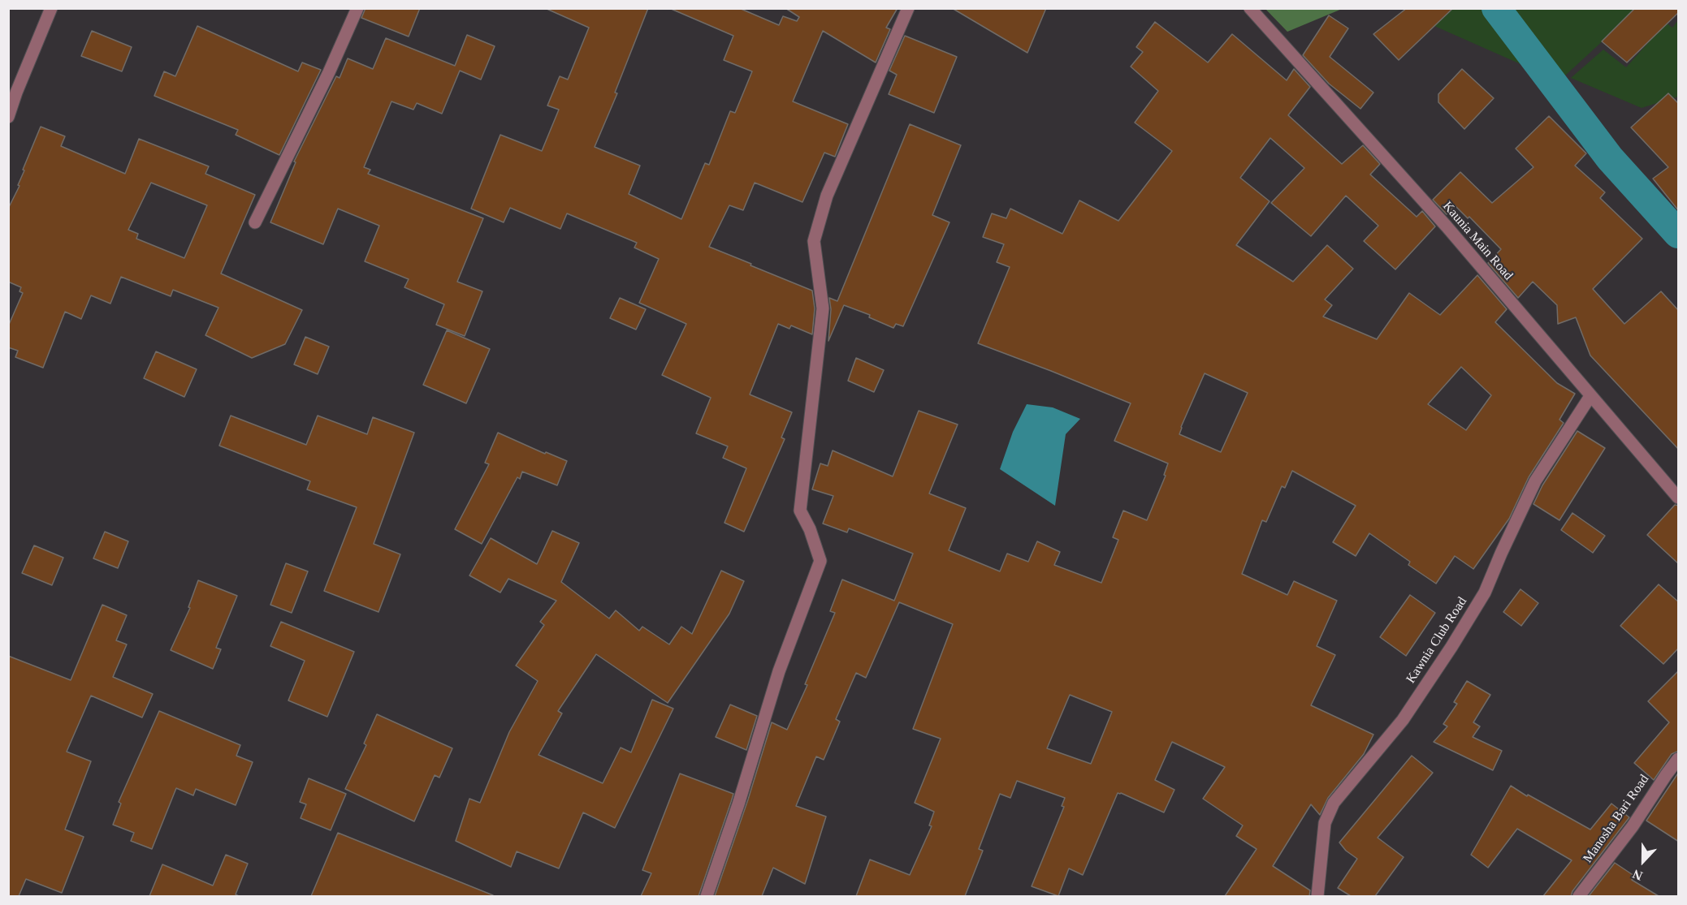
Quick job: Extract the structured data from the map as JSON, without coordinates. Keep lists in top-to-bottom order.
{
  "streets": {
    "street": ["Kaunia Main Road", "Kawnia Club Road", "Manosha Bari Road"]
  },
  "crossings": [
    ["Kaunia Main Road", "Kawnia Club Road"]
  ],
  "north": "bottom"
}
